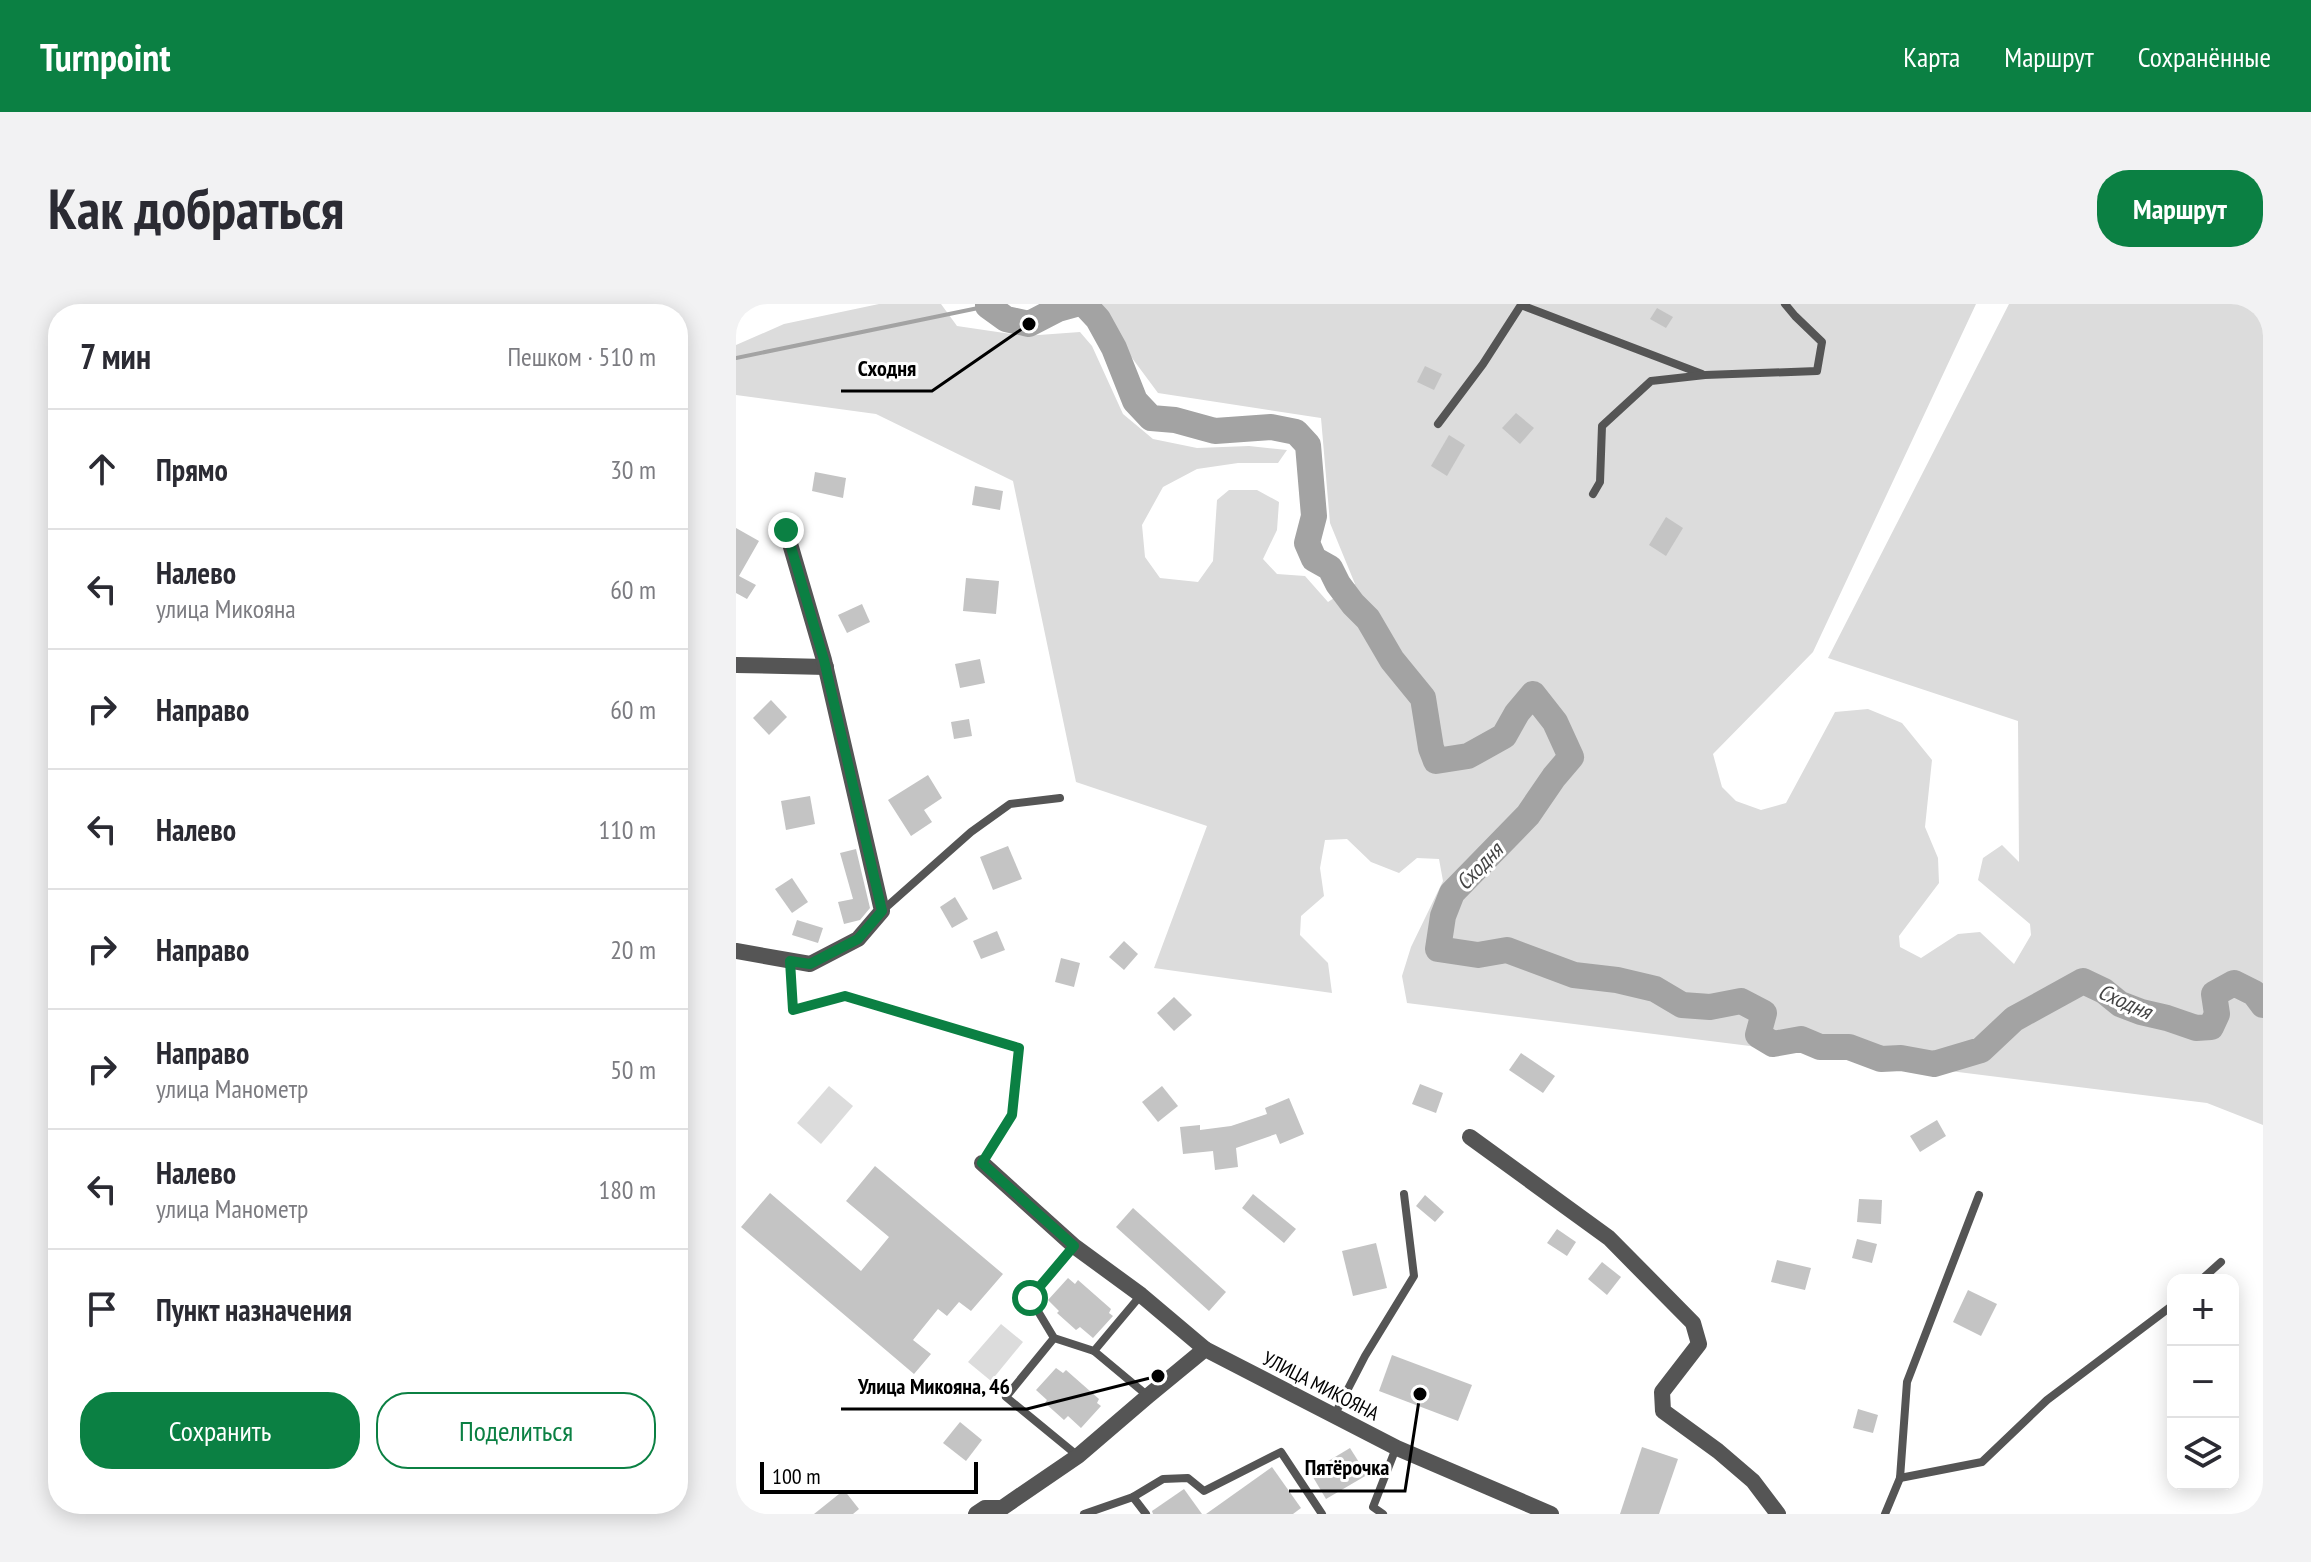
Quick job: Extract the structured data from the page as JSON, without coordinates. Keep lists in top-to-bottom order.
{
  "streets": {
    "street": ["УЛИЦА МИКОЯНА"]
  },
  "water": ["Сходня"],
  "places": ["Сходня", "Улица Микояна, 46", "Пятёрочка"],
  "scale_bar": "100 m",
  "page": {
    "header": "Turnpoint",
    "nav": ["Карта", "Маршрут", "Сохранённые"],
    "buttons": [
      "Маршрут",
      ["Сохранить", "Поделиться"]
    ],
    "title": "Как добраться",
    "heading": ["7 мин", "Пешком · 510 m"],
    "list": [
      ["Прямо", "30 m"],
      ["Налево", "улица Микояна", "60 m"],
      ["Направо", "60 m"],
      ["Налево", "110 m"],
      ["Направо", "20 m"],
      ["Направо", "улица Манометр", "50 m"],
      ["Налево", "улица Манометр", "180 m"],
      "Пункт назначения"
    ],
    "map_buttons": ["+", "−"],
    "scale": "100 m"
  }
}
